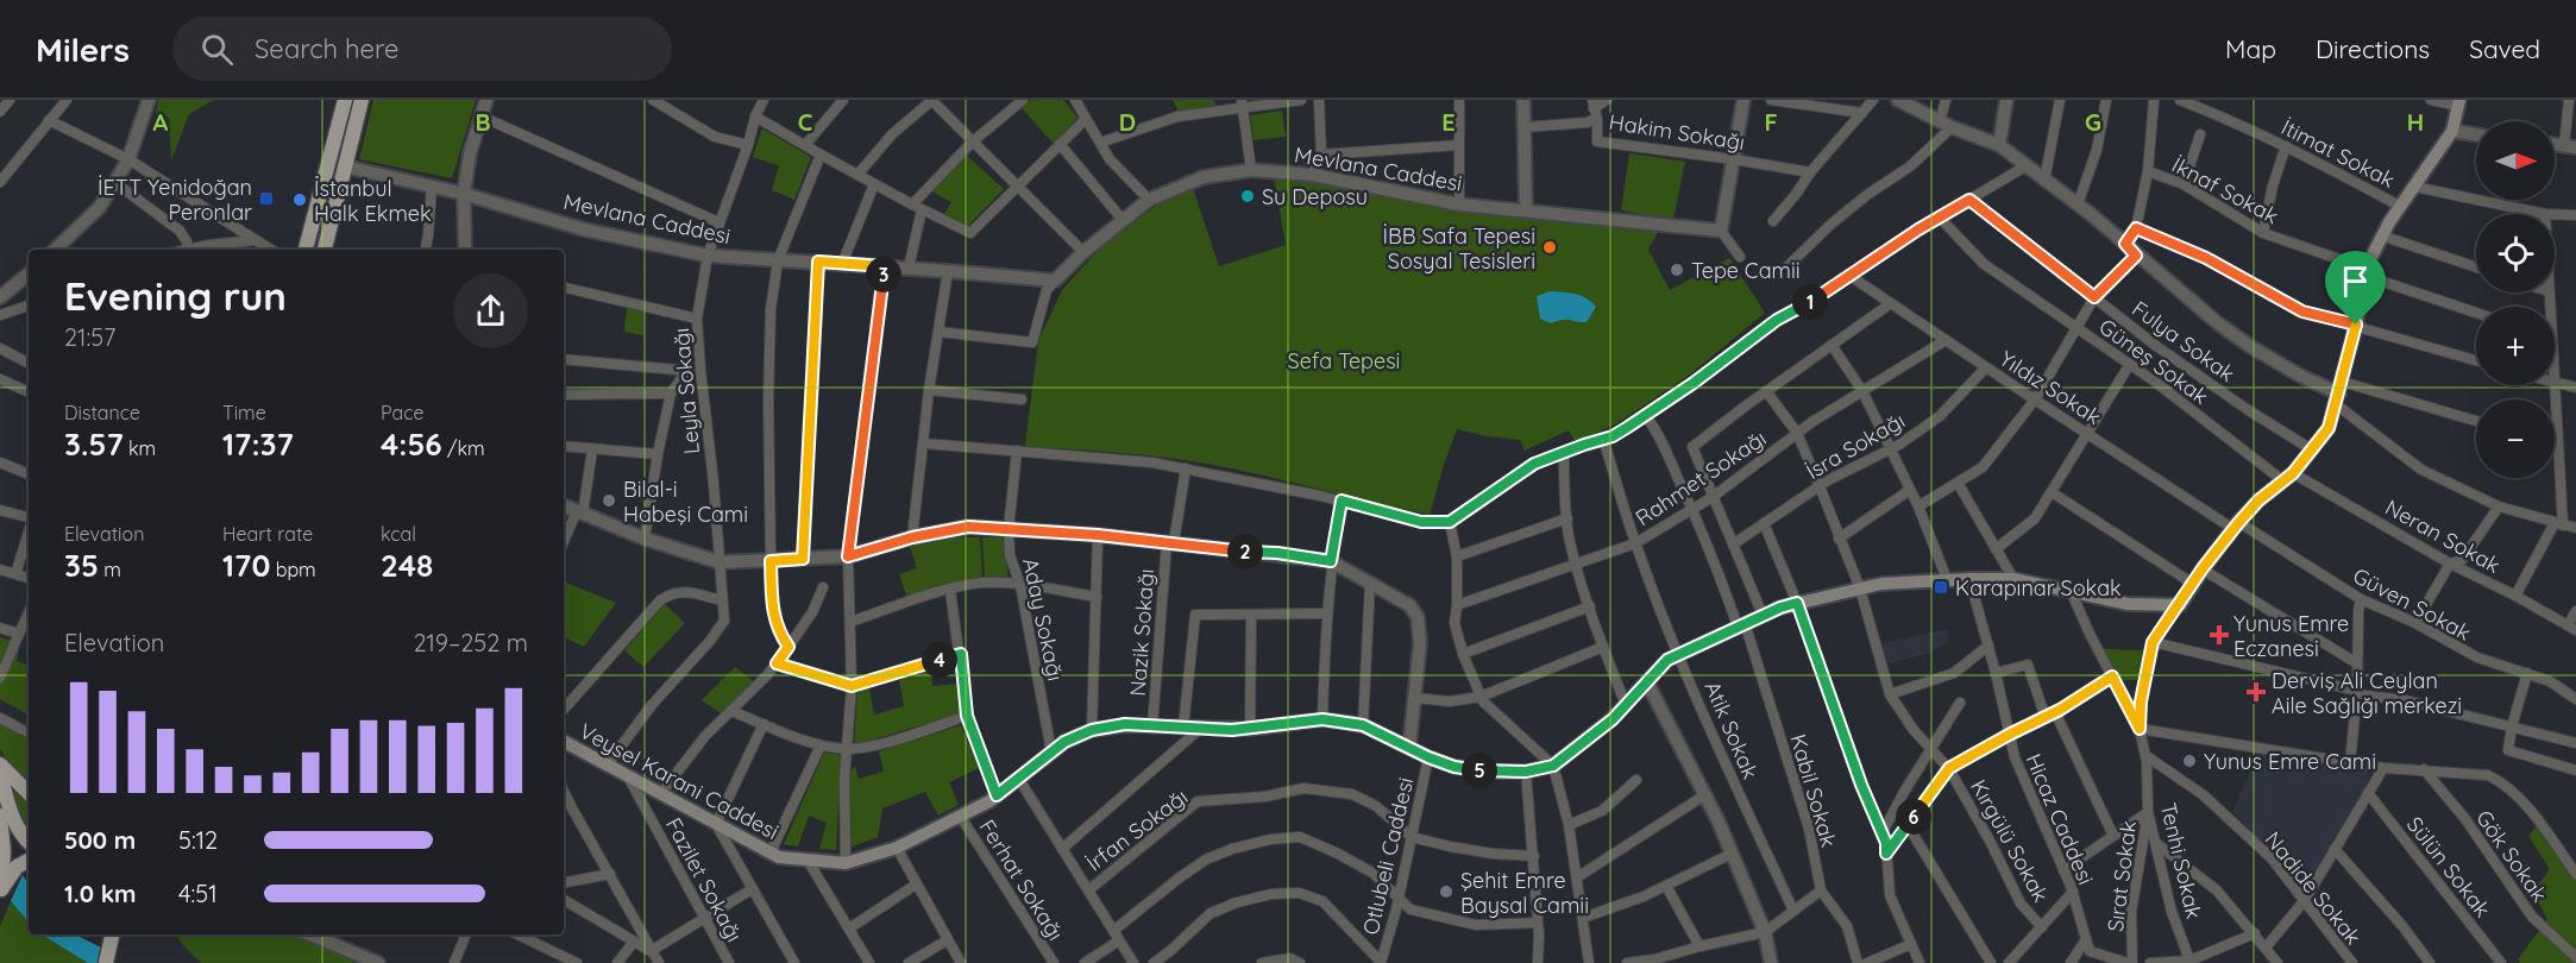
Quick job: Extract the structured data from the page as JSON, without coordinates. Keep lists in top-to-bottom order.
{
  "streets": {
    "main road": ["Veysel Karani Caddesi"],
    "street": [
      "Hakim Sokağı",
      "İtimat Sokak",
      "Mevlana Caddesi",
      "İknaf Sokak",
      "Fulya Sokak",
      "Güneş Sokak",
      "Yıldız Sokak",
      "Leyla Sokağı",
      "İsra Sokağı",
      "Rahmet Sokağı",
      "Neran Sokak",
      "Güven Sokak",
      "Aday Sokağı",
      "Nazik Sokağı",
      "Atik Sokak",
      "Kabil Sokak",
      "Hicaz Caddesi",
      "İrfan Sokağı",
      "Kırgülü Sokak",
      "Otlubeli Caddesi",
      "Gök Sokak",
      "Tenhi Sokak",
      "Sülün Sokak",
      "Sırat Sokak",
      "Fazilet Sokağı",
      "Ferhat Sokağı",
      "Nadide Sokak"
    ]
  },
  "crossings": [
    ["Mevlana Caddesi", "Leyla Sokağı"],
    ["Güneş Sokak", "Neran Sokak"],
    ["Yıldız Sokak", "İsra Sokağı"],
    ["Yıldız Sokak", "Rahmet Sokağı"],
    ["Yıldız Sokak", "Güven Sokak"],
    ["Leyla Sokağı", "Veysel Karani Caddesi"],
    ["İsra Sokağı", "Kırgülü Sokak"],
    ["Rahmet Sokağı", "Atik Sokak"],
    ["Rahmet Sokağı", "Kabil Sokak"],
    ["Rahmet Sokağı", "Kırgülü Sokak"],
    ["Aday Sokağı", "Veysel Karani Caddesi"],
    ["Nazik Sokağı", "Veysel Karani Caddesi"],
    ["Atik Sokak", "Veysel Karani Caddesi"],
    ["Veysel Karani Caddesi", "Kabil Sokak"],
    ["Veysel Karani Caddesi", "Hicaz Caddesi"],
    ["Veysel Karani Caddesi", "Kırgülü Sokak"],
    ["Veysel Karani Caddesi", "Otlubeli Caddesi"],
    ["Veysel Karani Caddesi", "Tenhi Sokak"],
    ["Veysel Karani Caddesi", "Fazilet Sokağı"],
    ["Veysel Karani Caddesi", "Ferhat Sokağı"],
    ["Hicaz Caddesi", "Sırat Sokak"],
    ["İrfan Sokağı", "Otlubeli Caddesi"],
    ["Tenhi Sokak", "Sırat Sokak"],
    ["Tenhi Sokak", "Nadide Sokak"]
  ],
  "parks": ["Sefa Tepesi"],
  "places": {
    "other": [
      "Su Deposu",
      "İstanbul Halk Ekmek",
      "İBB Safa Tepesi Sosyal Tesisleri",
      "Tepe Camii",
      "Bilal-i Habeşi Cami",
      "Yunus Emre Cami",
      "Şehit Emre Baysal Camii"
    ],
    "transit": ["İETT Yenidoğan Peronlar", "Karapınar Sokak"],
    "health": ["Yunus Emre Eczanesi", "Derviş Ali Ceylan Aile Sağlığı merkezi"]
  },
  "north": "right",
  "page": {
    "header": "Milers",
    "search": "Search here",
    "nav": ["Map", "Directions", "Saved"],
    "map_buttons": ["+", "−"],
    "heading": ["Evening run", "21:57"],
    "pins": [
      "3",
      "1",
      "2",
      "4",
      "5",
      "6"
    ],
    "stats": [
      ["Distance", "3.57 km"],
      ["Time", "17:37"],
      ["Pace", "4:56 /km"],
      ["Elevation", "35 m"],
      ["Heart rate", "170 bpm"],
      ["kcal", "248"]
    ],
    "chart": ["Elevation", "219–252 m"],
    "list": [
      {
        "name": "500 m",
        "note": "5:12"
      },
      {
        "name": "1.0 km",
        "note": "4:51"
      }
    ]
  },
  "grid": {
    "columns": [
      "A",
      "B",
      "C",
      "D",
      "E",
      "F",
      "G",
      "H"
    ]
  }
}
